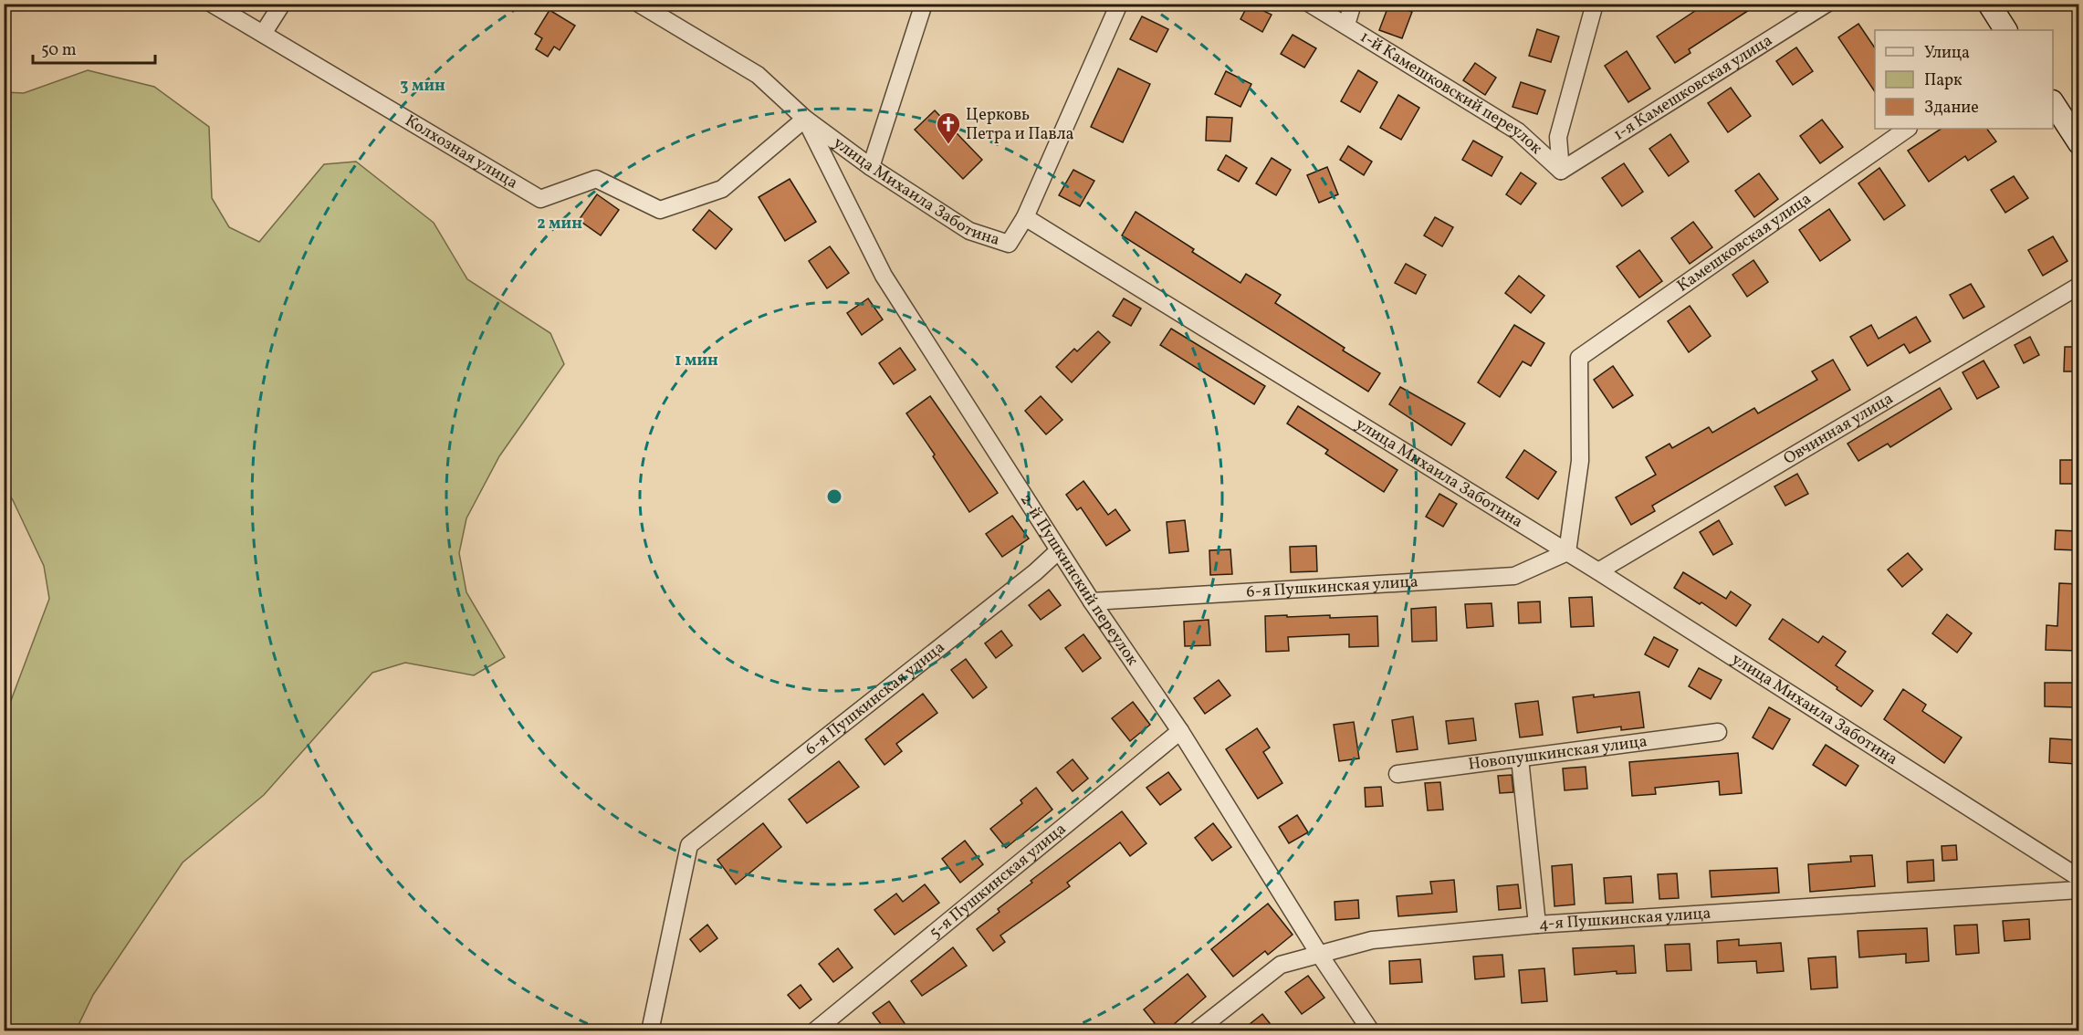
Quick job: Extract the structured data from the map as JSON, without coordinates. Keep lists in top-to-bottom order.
{
  "streets": {
    "street": [
      "1-я Камешковская улица",
      "1-й Камешковский переулок",
      "Колхозная улица",
      "улица Михаила Заботина",
      "Камешковская улица",
      "Овчинная улица",
      "2-й Пушкинский переулок",
      "6-я Пушкинская улица",
      "Новопушкинская улица",
      "5-я Пушкинская улица",
      "4-я Пушкинская улица"
    ]
  },
  "crossings": [
    ["1-я Камешковская улица", "1-й Камешковский переулок"],
    ["Колхозная улица", "улица Михаила Заботина"],
    ["Колхозная улица", "2-й Пушкинский переулок"],
    ["улица Михаила Заботина", "Камешковская улица"],
    ["улица Михаила Заботина", "Овчинная улица"],
    ["улица Михаила Заботина", "2-й Пушкинский переулок"],
    ["улица Михаила Заботина", "6-я Пушкинская улица"],
    ["Камешковская улица", "6-я Пушкинская улица"],
    ["2-й Пушкинский переулок", "6-я Пушкинская улица"],
    ["2-й Пушкинский переулок", "5-я Пушкинская улица"],
    ["2-й Пушкинский переулок", "4-я Пушкинская улица"]
  ],
  "places": {
    "church": ["Церковь Петра и Павла"]
  },
  "legend": ["Улица", "Парк", "Здание"],
  "scale_bar": "50 m",
  "rings": ["3 мин", "2 мин", "1 мин"]
}
